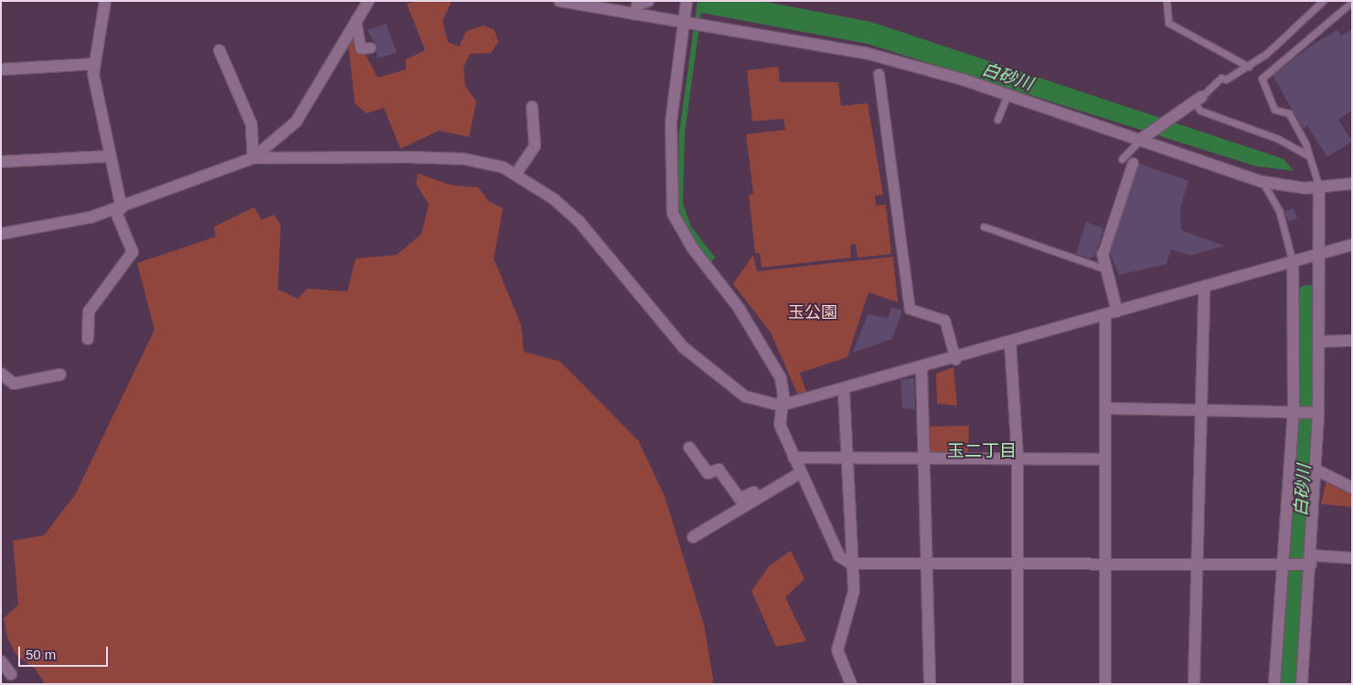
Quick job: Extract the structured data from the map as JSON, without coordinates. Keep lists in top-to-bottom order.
{
  "districts": ["玉二丁目"],
  "water": ["白砂川"],
  "parks": ["玉公園"],
  "scale_bar": "50 m"
}
